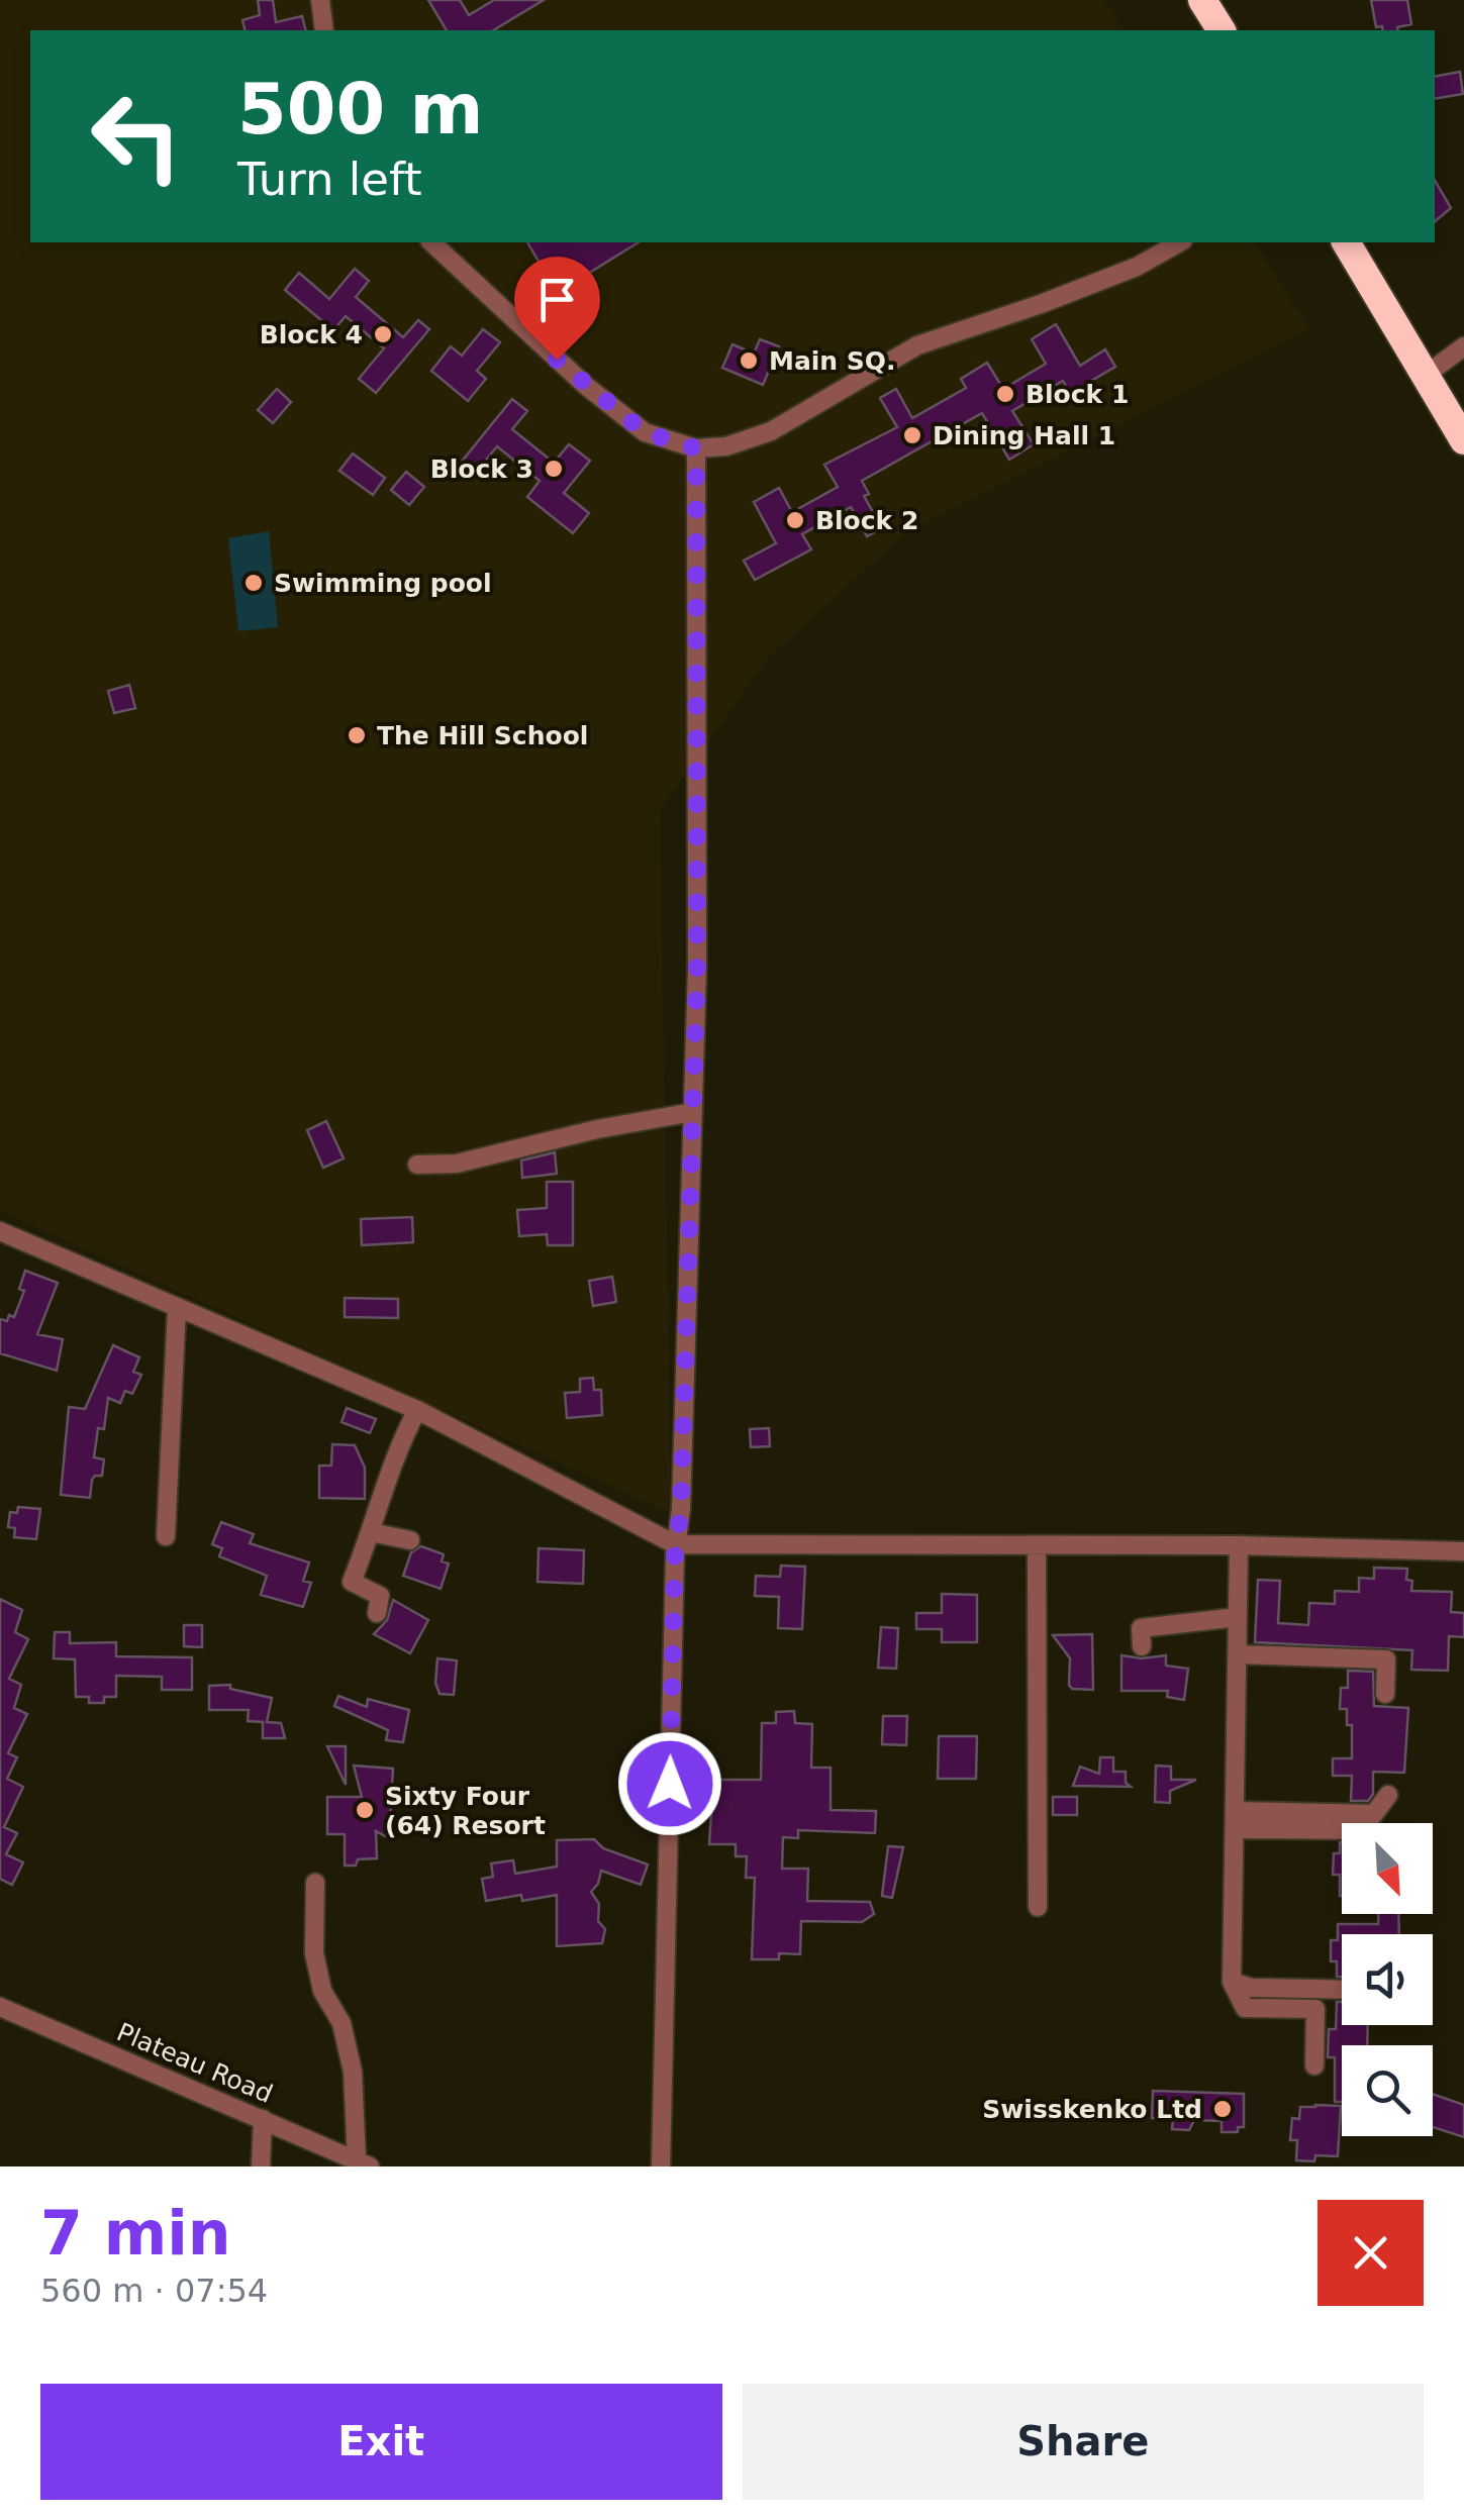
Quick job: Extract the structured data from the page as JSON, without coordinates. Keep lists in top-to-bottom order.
{
  "streets": {
    "street": ["Plateau Road"]
  },
  "places": [
    "Block 4",
    "Main SQ.",
    "Block 1",
    "Dining Hall 1",
    "Block 3",
    "Block 2",
    "Swimming pool",
    "The Hill School",
    "Sixty Four (64) Resort",
    "Swisskenko Ltd"
  ],
  "north": "bottom right",
  "page": {
    "turn": ["500 m", "Turn left"],
    "heading": ["7 min", "560 m · 07:54"],
    "buttons": ["Exit", "Share"]
  }
}
